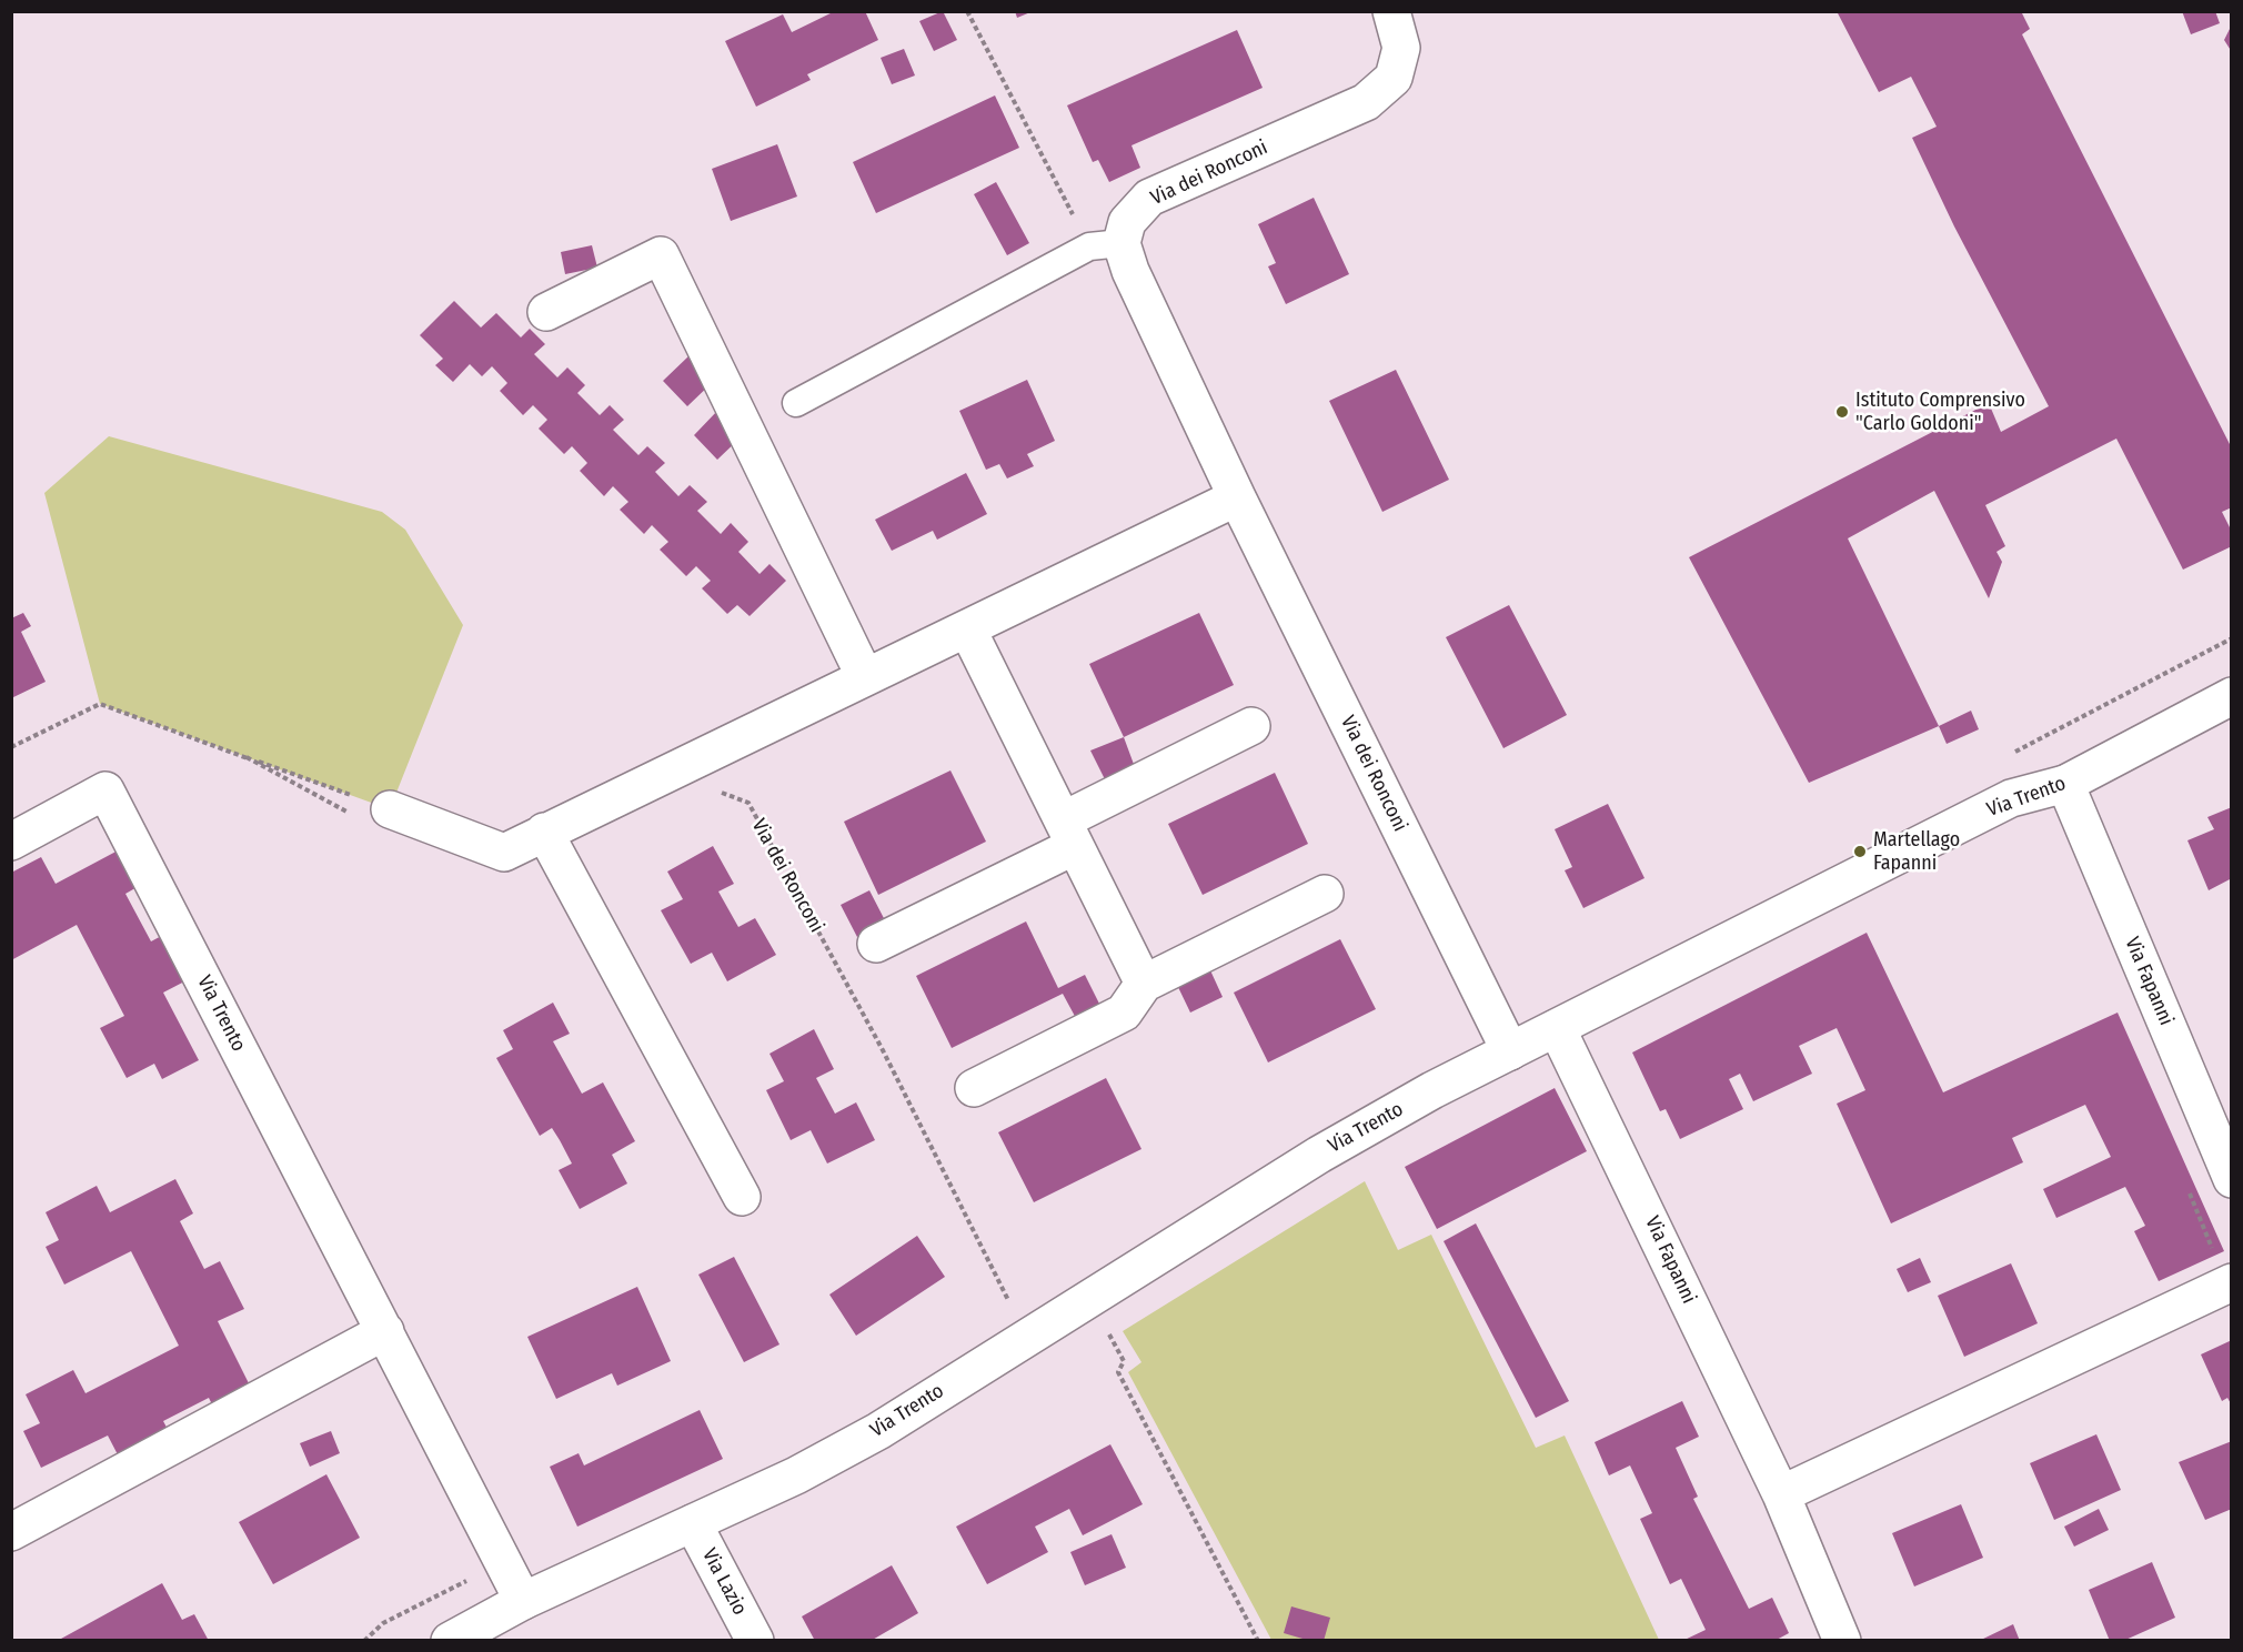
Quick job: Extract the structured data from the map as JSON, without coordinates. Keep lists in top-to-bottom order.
{
  "streets": {
    "street": [
      "Via dei Ronconi",
      "Via Trento",
      "Via Fapanni",
      "Via Lazio"
    ]
  },
  "crossings": [
    ["Via dei Ronconi", "Via Trento"],
    ["Via Trento", "Via Fapanni"],
    ["Via Trento", "Via Lazio"]
  ],
  "places": ["Istituto Comprensivo \"Carlo Goldoni\"", "Martellago Fapanni"]
}
